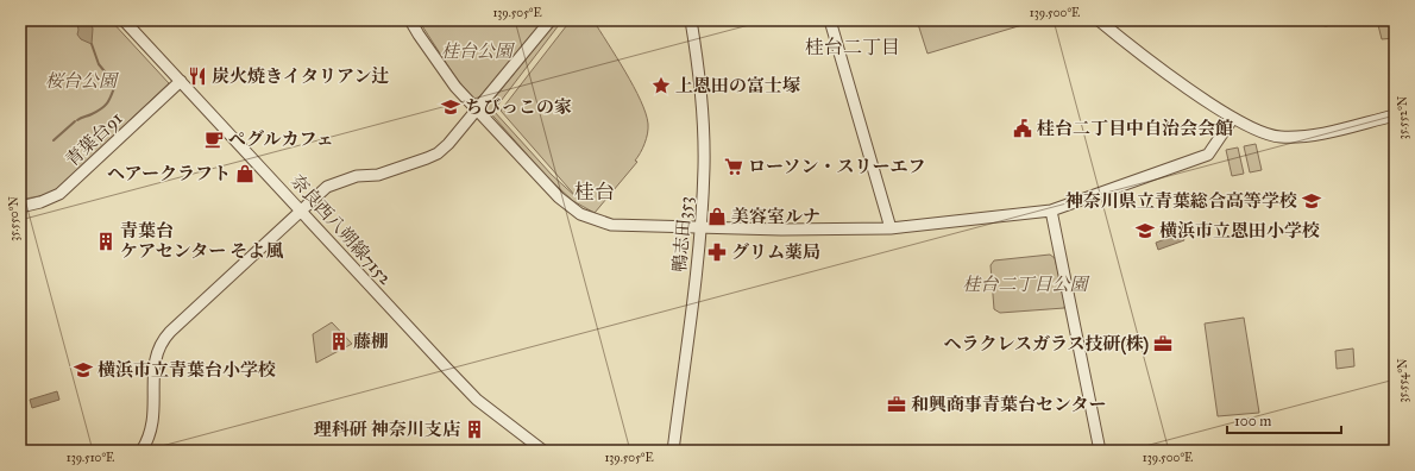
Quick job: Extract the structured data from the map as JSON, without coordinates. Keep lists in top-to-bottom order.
{
  "streets": {
    "street": ["青葉台91", "奈良西八朔線7152", "鴨志田353"]
  },
  "crossings": [
    ["青葉台91", "奈良西八朔線7152"]
  ],
  "districts": ["桂台二丁目", "桂台"],
  "parks": ["桂台公園", "桜台公園", "桂台二丁目公園"],
  "places": {
    "restaurant": ["炭火焼きイタリアン辻"],
    "place": ["上恩田の富士塚"],
    "school or university": [
      "ちびっこの家",
      "神奈川県立青葉総合高等学校",
      "横浜市立恩田小学校",
      "横浜市立青葉台小学校"
    ],
    "public building": ["桂台二丁目中自治会会館"],
    "cafe": ["ペグルカフェ"],
    "supermarket": ["ローソン・スリーエフ"],
    "shop": ["ヘアークラフト", "美容室ルナ"],
    "building": ["青葉台 ケアセンター そよ風", "藤棚", "理科研 神奈川支店"],
    "pharmacy": ["グリム薬局"],
    "office": ["ヘラクレスガラス技研(株)", "和興商事青葉台センター"]
  },
  "scale_bar": "100 m",
  "coordinates": [
    "139.505°E",
    "139.500°E",
    "35.552°N",
    "35.550°N",
    "35.554°N",
    "139.510°E"
  ]
}
